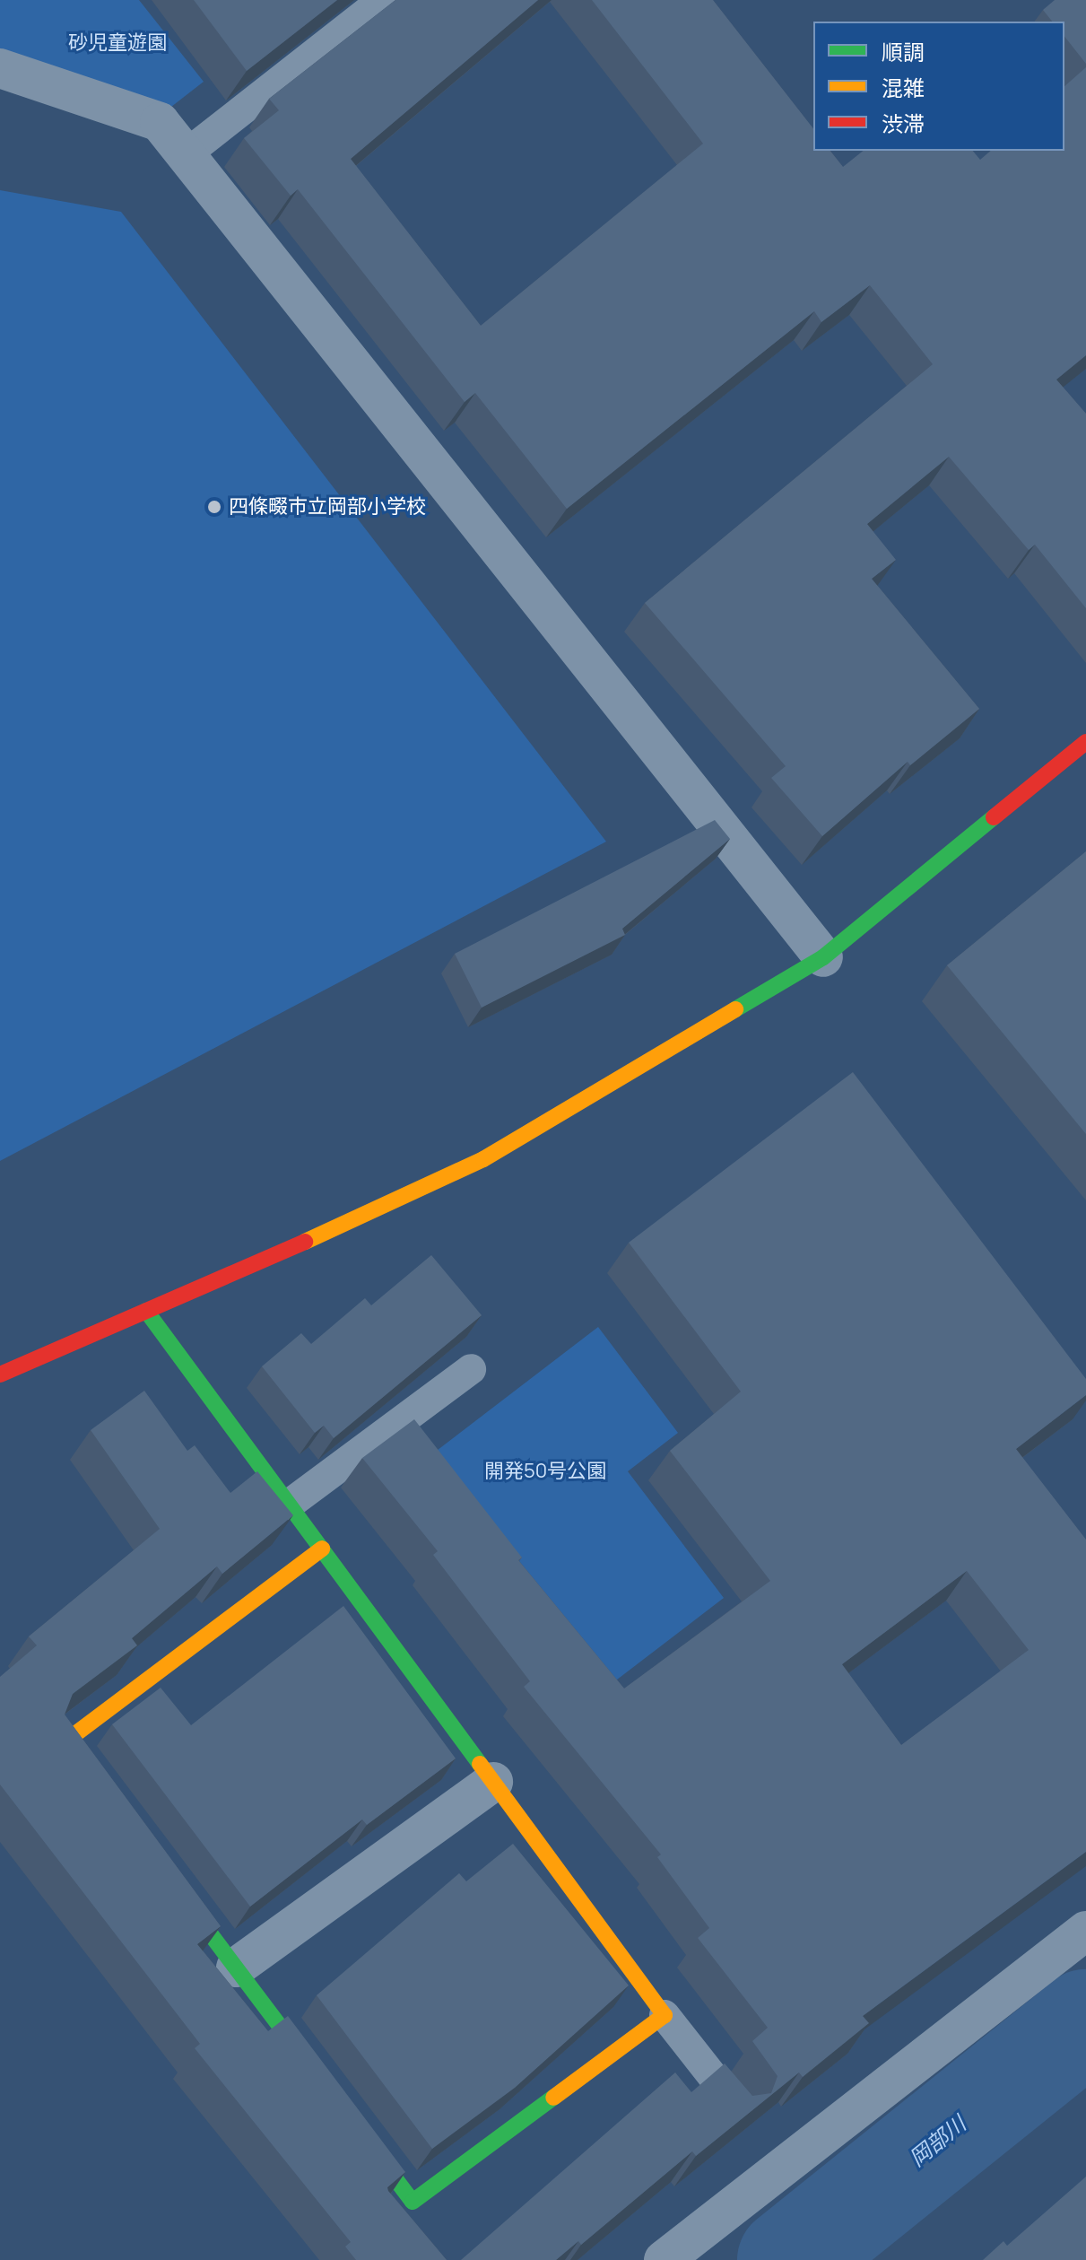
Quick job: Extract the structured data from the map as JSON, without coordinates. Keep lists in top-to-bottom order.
{
  "water": ["岡部川"],
  "parks": ["砂児童遊園", "開発50号公園"],
  "places": ["四條畷市立岡部小学校"],
  "legend": ["順調", "混雑", "渋滞"]
}
